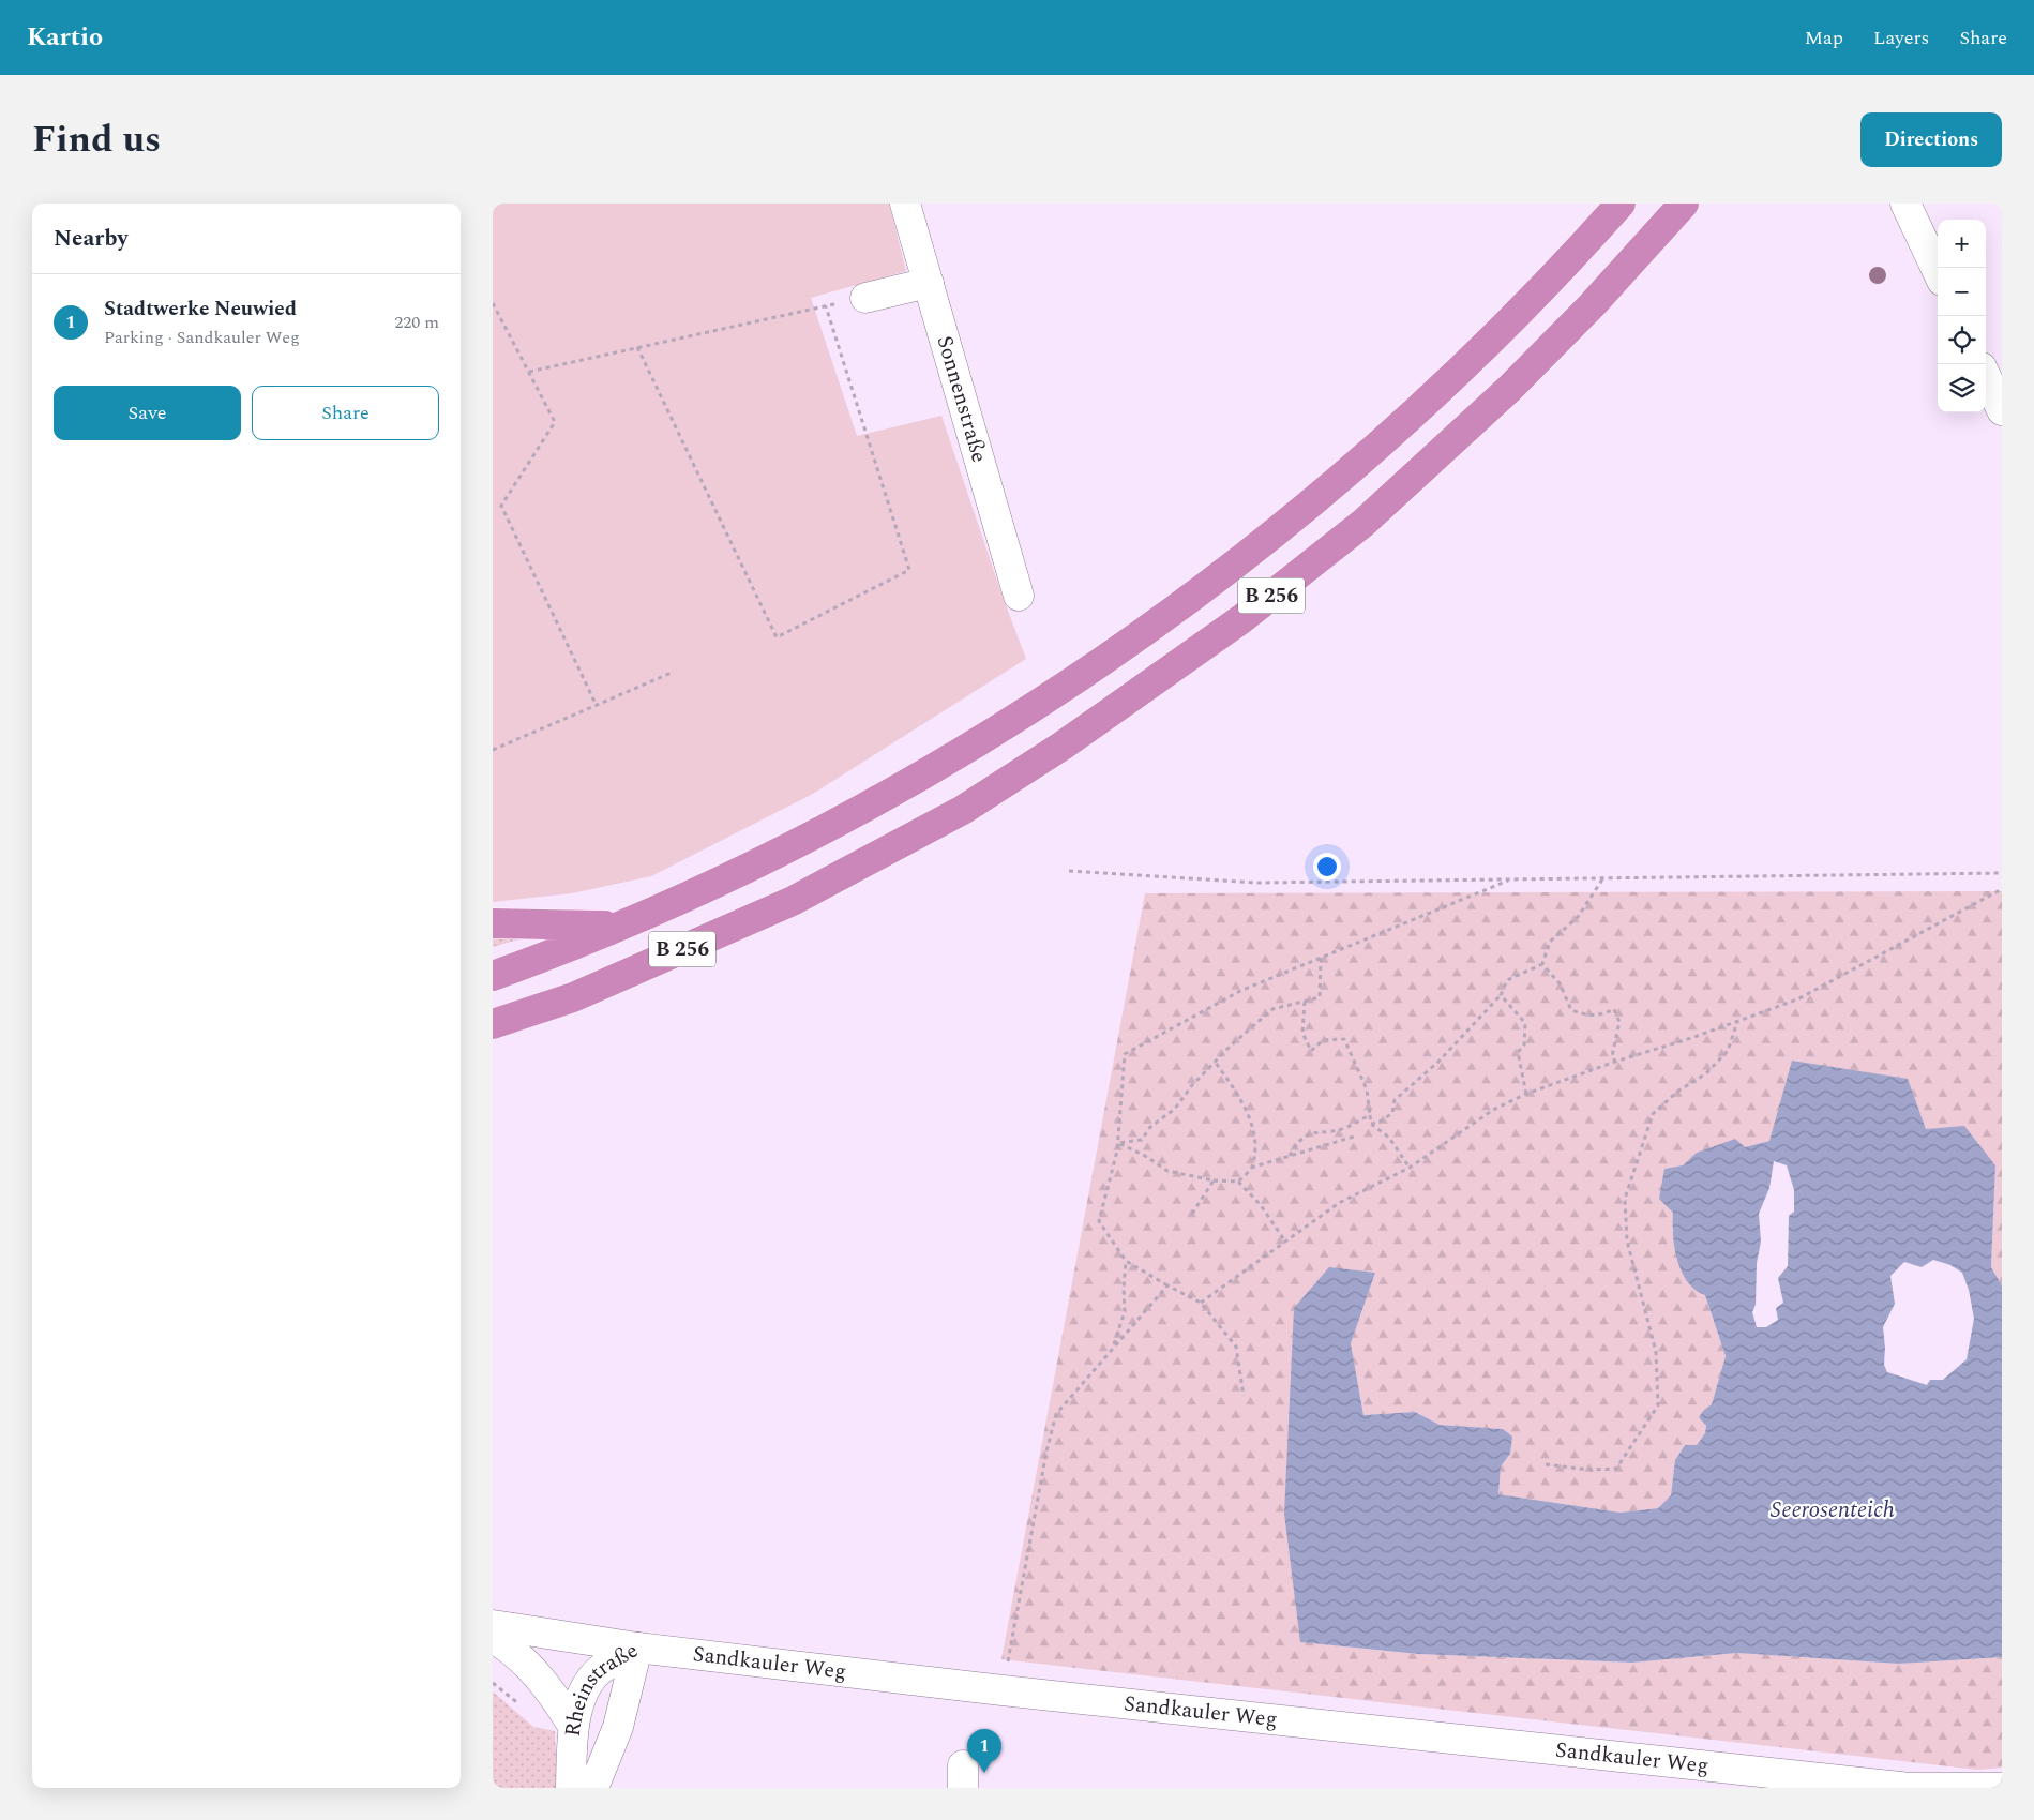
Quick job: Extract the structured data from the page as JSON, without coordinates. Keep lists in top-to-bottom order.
{
  "streets": {
    "highway": ["B 256"],
    "street": ["Sonnenstraße", "Sandkauler Weg", "Rheinstraße"]
  },
  "crossings": [
    ["Sandkauler Weg", "Rheinstraße"]
  ],
  "water": ["Seerosenteich"],
  "page": {
    "header": "Kartio",
    "nav": ["Map", "Layers", "Share"],
    "title": "Find us",
    "buttons": [
      "Directions",
      ["Save", "Share"]
    ],
    "heading": "Nearby",
    "map_buttons": ["+", "−"],
    "list": [
      {
        "mark": "1",
        "name": "Stadtwerke Neuwied",
        "note": "Parking · Sandkauler Weg",
        "value": "220 m"
      }
    ],
    "pins": "1"
  }
}
